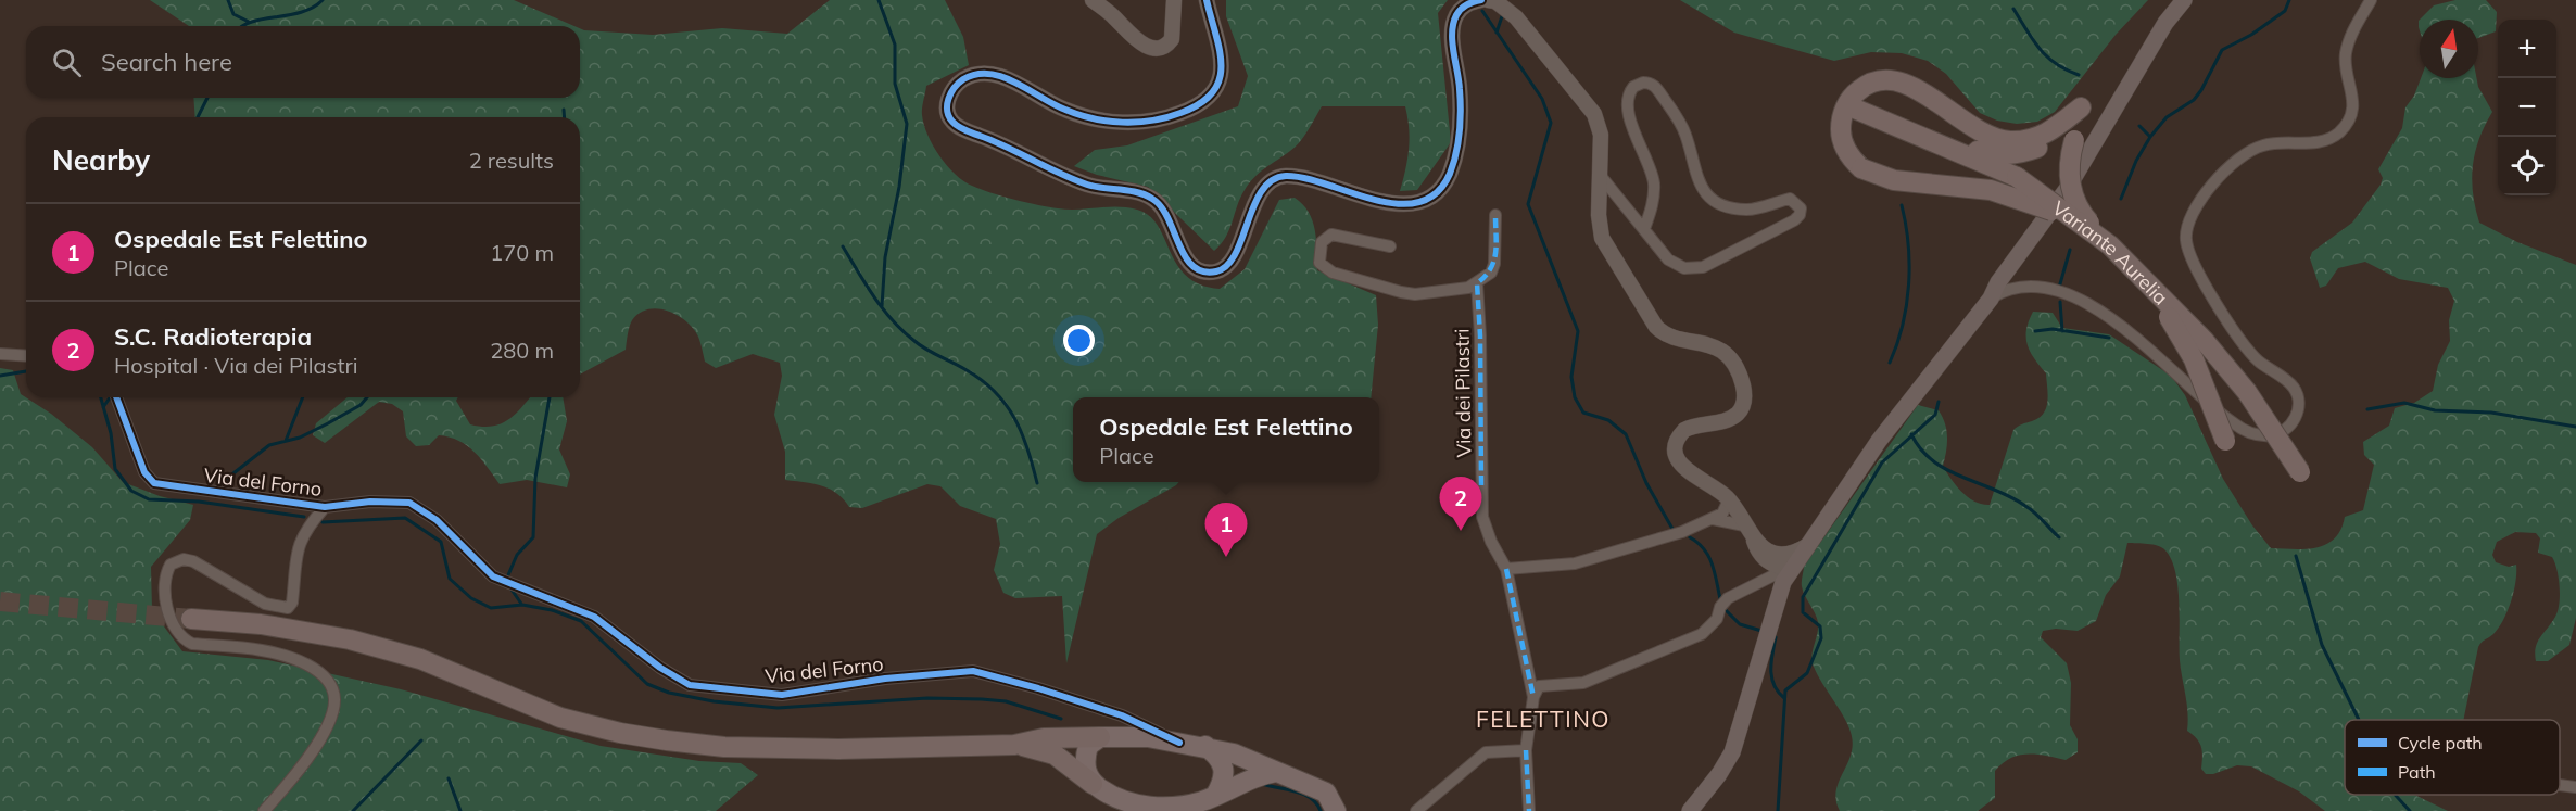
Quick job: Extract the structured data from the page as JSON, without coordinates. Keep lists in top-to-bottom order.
{
  "streets": {
    "highway": ["Variante Aurelia"],
    "street": ["Via dei Pilastri", "Via del Forno"]
  },
  "districts": ["FELETTINO"],
  "legend": ["Cycle path", "Path"],
  "north": "top",
  "page": {
    "map_buttons": ["+", "−"],
    "search": "Search here",
    "heading": ["Nearby", "2 results"],
    "list": [
      {
        "mark": "1",
        "name": "Ospedale Est Felettino",
        "note": "Place",
        "value": "170 m"
      },
      {
        "mark": "2",
        "name": "S.C. Radioterapia",
        "note": "Hospital · Via dei Pilastri",
        "value": "280 m"
      }
    ],
    "popup": ["Ospedale Est Felettino", "Place"],
    "pins": ["2", "1"]
  }
}
